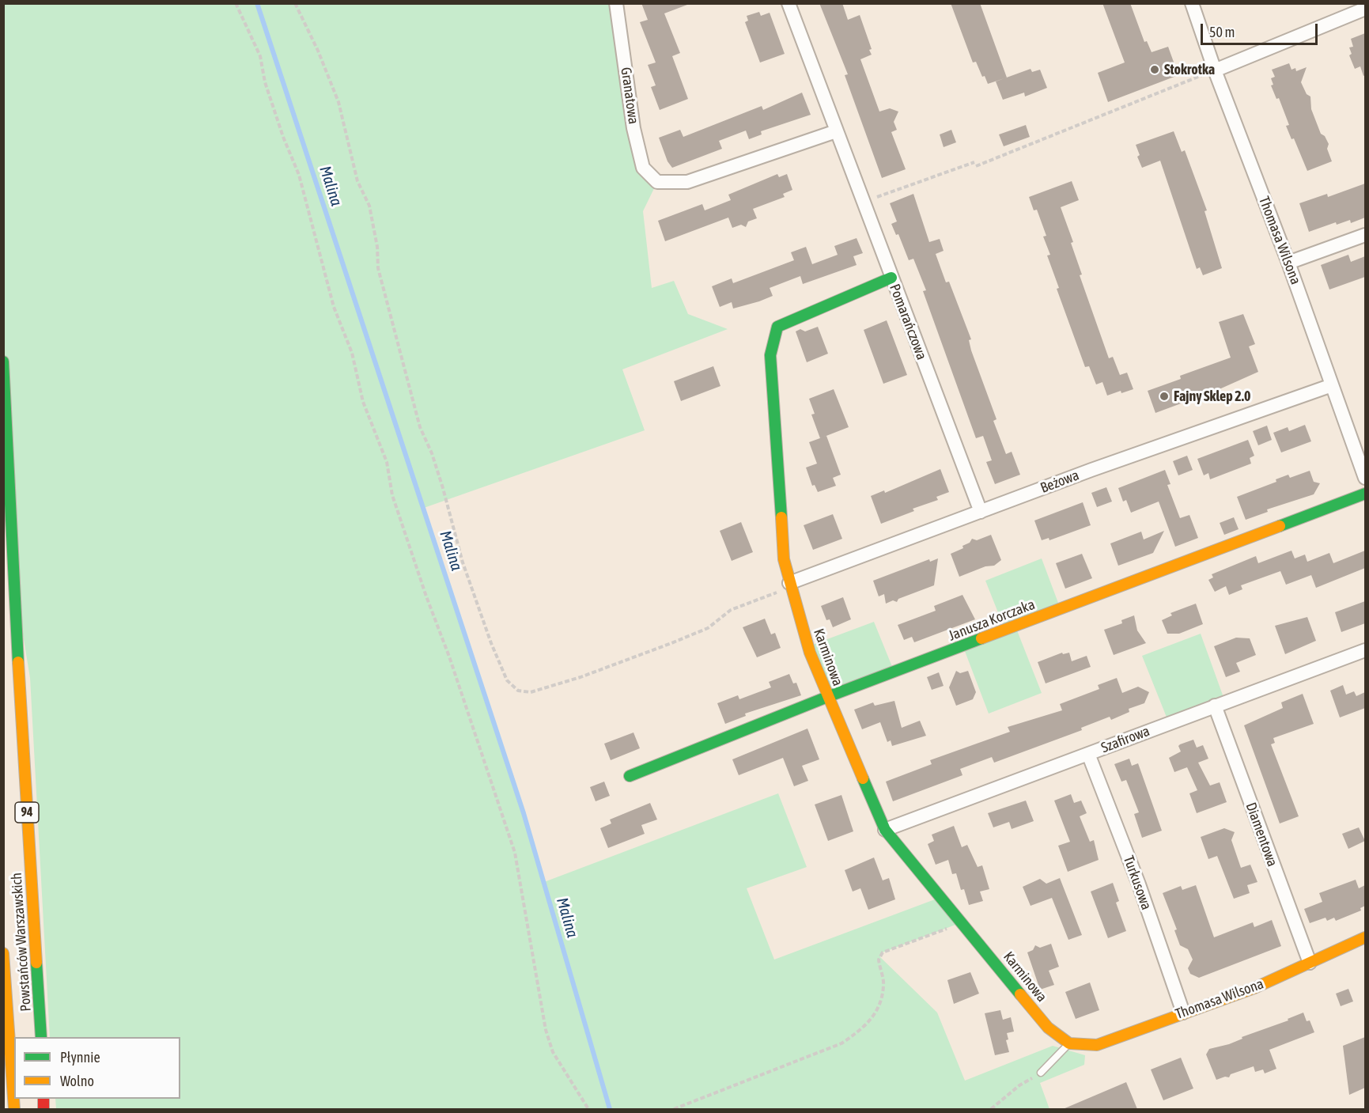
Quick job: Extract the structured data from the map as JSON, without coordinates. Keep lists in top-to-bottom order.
{
  "streets": {
    "street": [
      "Granatowa",
      "Thomasa Wilsona",
      "Pomarańczowa",
      "Beżowa",
      "Janusza Korczaka",
      "Karminowa",
      "Szafirowa",
      "94",
      "Diamentowa",
      "Turkusowa",
      "Powstańców Warszawskich"
    ]
  },
  "crossings": [
    ["Granatowa", "Pomarańczowa"],
    ["Thomasa Wilsona", "Beżowa"],
    ["Thomasa Wilsona", "Karminowa"],
    ["Thomasa Wilsona", "Diamentowa"],
    ["Thomasa Wilsona", "Turkusowa"],
    ["Pomarańczowa", "Beżowa"],
    ["Pomarańczowa", "Karminowa"],
    ["Beżowa", "Karminowa"],
    ["Janusza Korczaka", "Karminowa"],
    ["Karminowa", "Szafirowa"],
    ["Szafirowa", "Diamentowa"],
    ["Szafirowa", "Turkusowa"]
  ],
  "water": ["Malina"],
  "places": ["Stokrotka", "Fajny Sklep 2.0"],
  "legend": ["Płynnie", "Wolno"],
  "scale_bar": "50 m"
}
